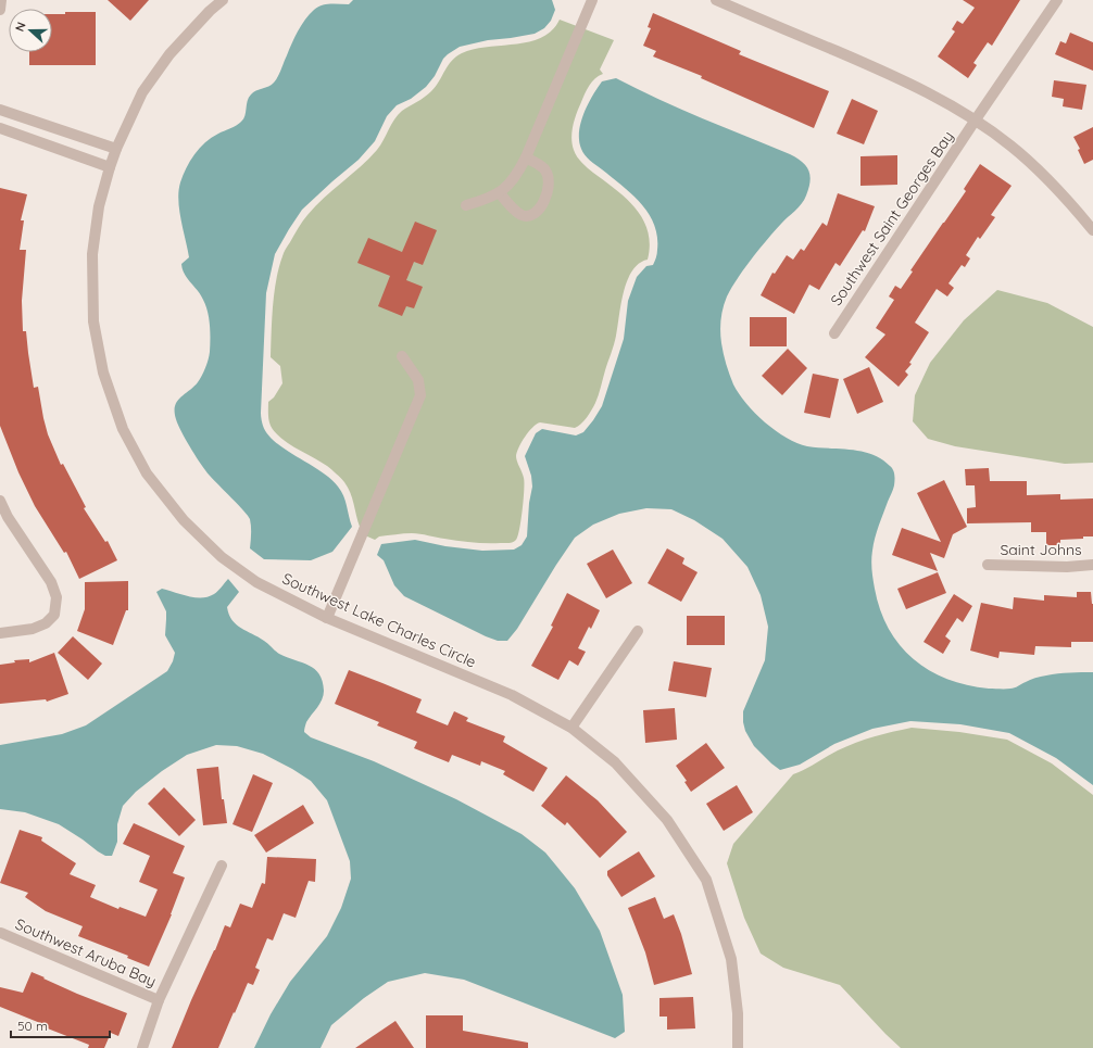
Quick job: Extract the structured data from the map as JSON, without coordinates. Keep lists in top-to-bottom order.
{
  "streets": {
    "street": [
      "Southwest Saint Georges Bay",
      "Saint Johns",
      "Southwest Lake Charles Circle",
      "Southwest Aruba Bay"
    ]
  },
  "scale_bar": "50 m",
  "north": "left"
}
